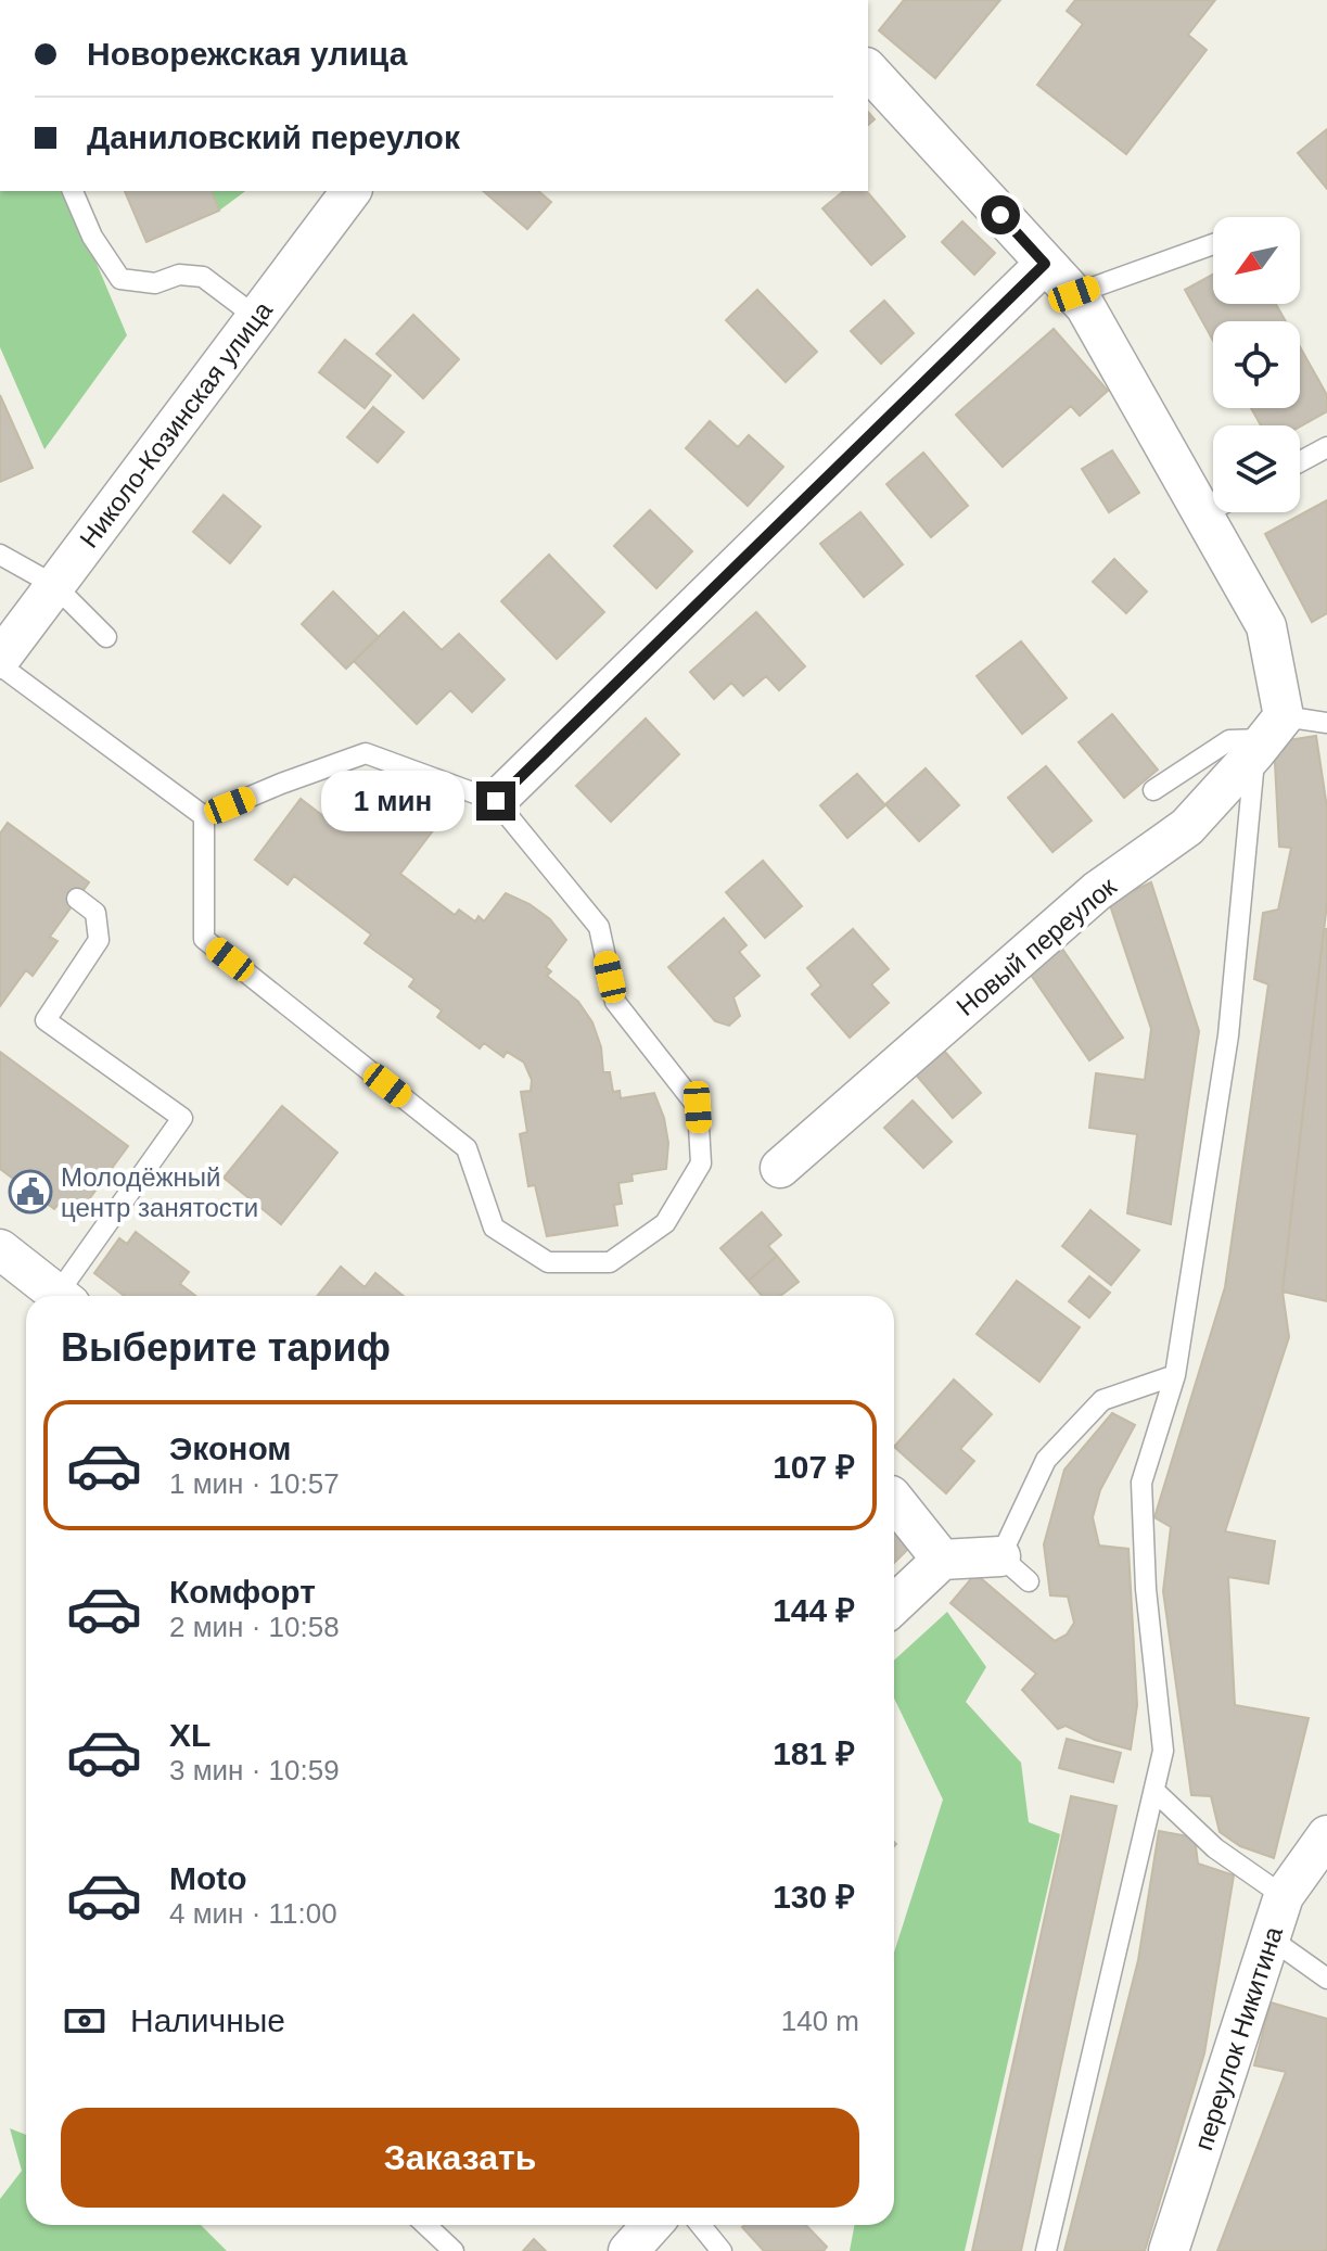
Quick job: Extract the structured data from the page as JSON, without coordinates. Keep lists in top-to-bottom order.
{
  "streets": {
    "street": ["Николо-Козинская улица", "Новый переулок", "переулок Никитина"]
  },
  "places": {
    "public building": ["Молодёжный центр занятости"]
  },
  "north": "bottom left",
  "page": {
    "banner": ["Новорежская улица", "Даниловский переулок"],
    "bubble": "1 мин",
    "heading": "Выберите тариф",
    "list": [
      {
        "name": "Эконом",
        "note": "1 мин · 10:57",
        "value": "107 ₽"
      },
      {
        "name": "Комфорт",
        "note": "2 мин · 10:58",
        "value": "144 ₽"
      },
      {
        "name": "XL",
        "note": "3 мин · 10:59",
        "value": "181 ₽"
      },
      {
        "name": "Moto",
        "note": "4 мин · 11:00",
        "value": "130 ₽"
      }
    ],
    "pay": ["Наличные", "140 m"],
    "buttons": "Заказать"
  }
}
